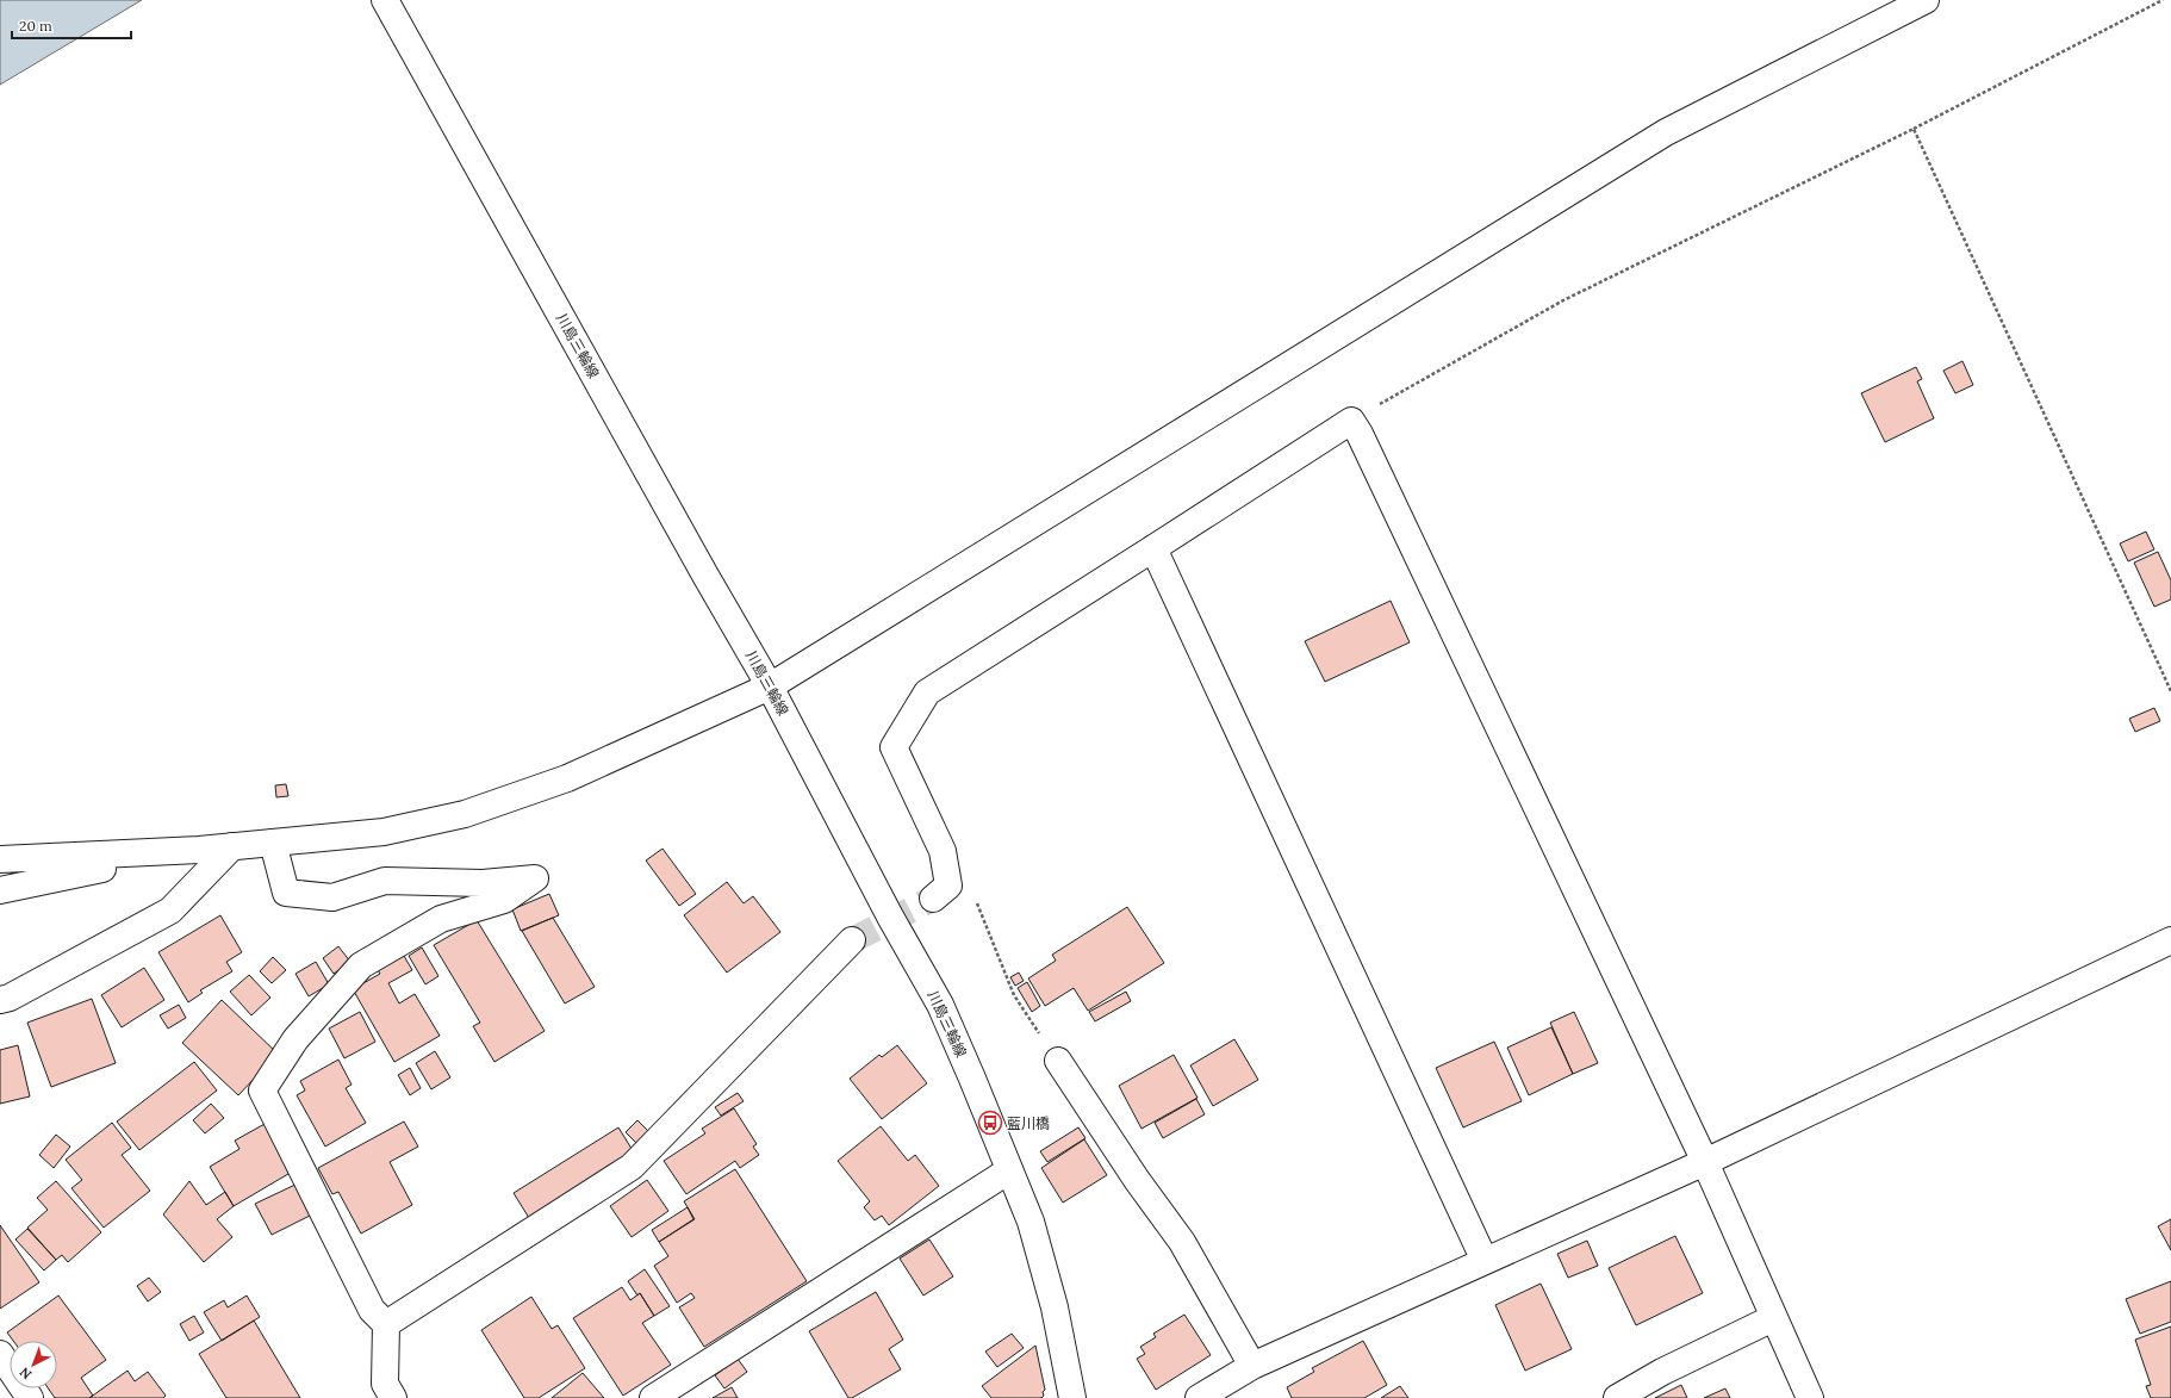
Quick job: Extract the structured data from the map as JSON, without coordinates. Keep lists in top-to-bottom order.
{
  "streets": {
    "street": ["川島三輪線"]
  },
  "places": {
    "bus stop": ["藍川橋"]
  },
  "scale_bar": "20 m",
  "north": "bottom left"
}
